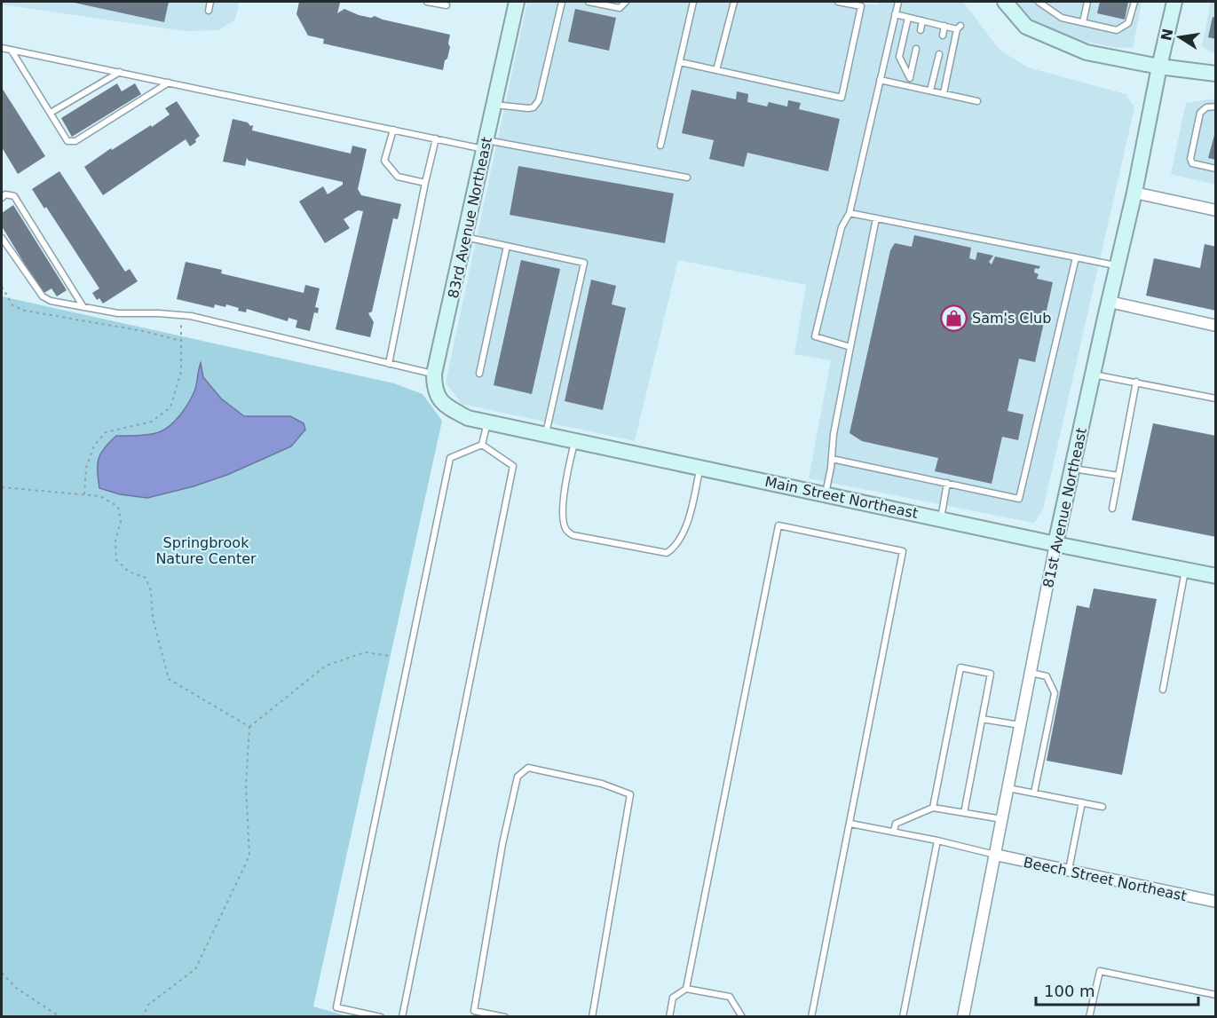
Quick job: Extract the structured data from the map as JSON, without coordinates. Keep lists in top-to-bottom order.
{
  "streets": {
    "street": [
      "83rd Avenue Northeast",
      "Main Street Northeast",
      "81st Avenue Northeast",
      "Beech Street Northeast"
    ]
  },
  "crossings": [
    ["83rd Avenue Northeast", "Main Street Northeast"],
    ["Main Street Northeast", "81st Avenue Northeast"],
    ["81st Avenue Northeast", "Beech Street Northeast"]
  ],
  "parks": ["Springbrook Nature Center"],
  "places": {
    "shop": ["Sam's Club"]
  },
  "scale_bar": "100 m",
  "north": "left"
}
